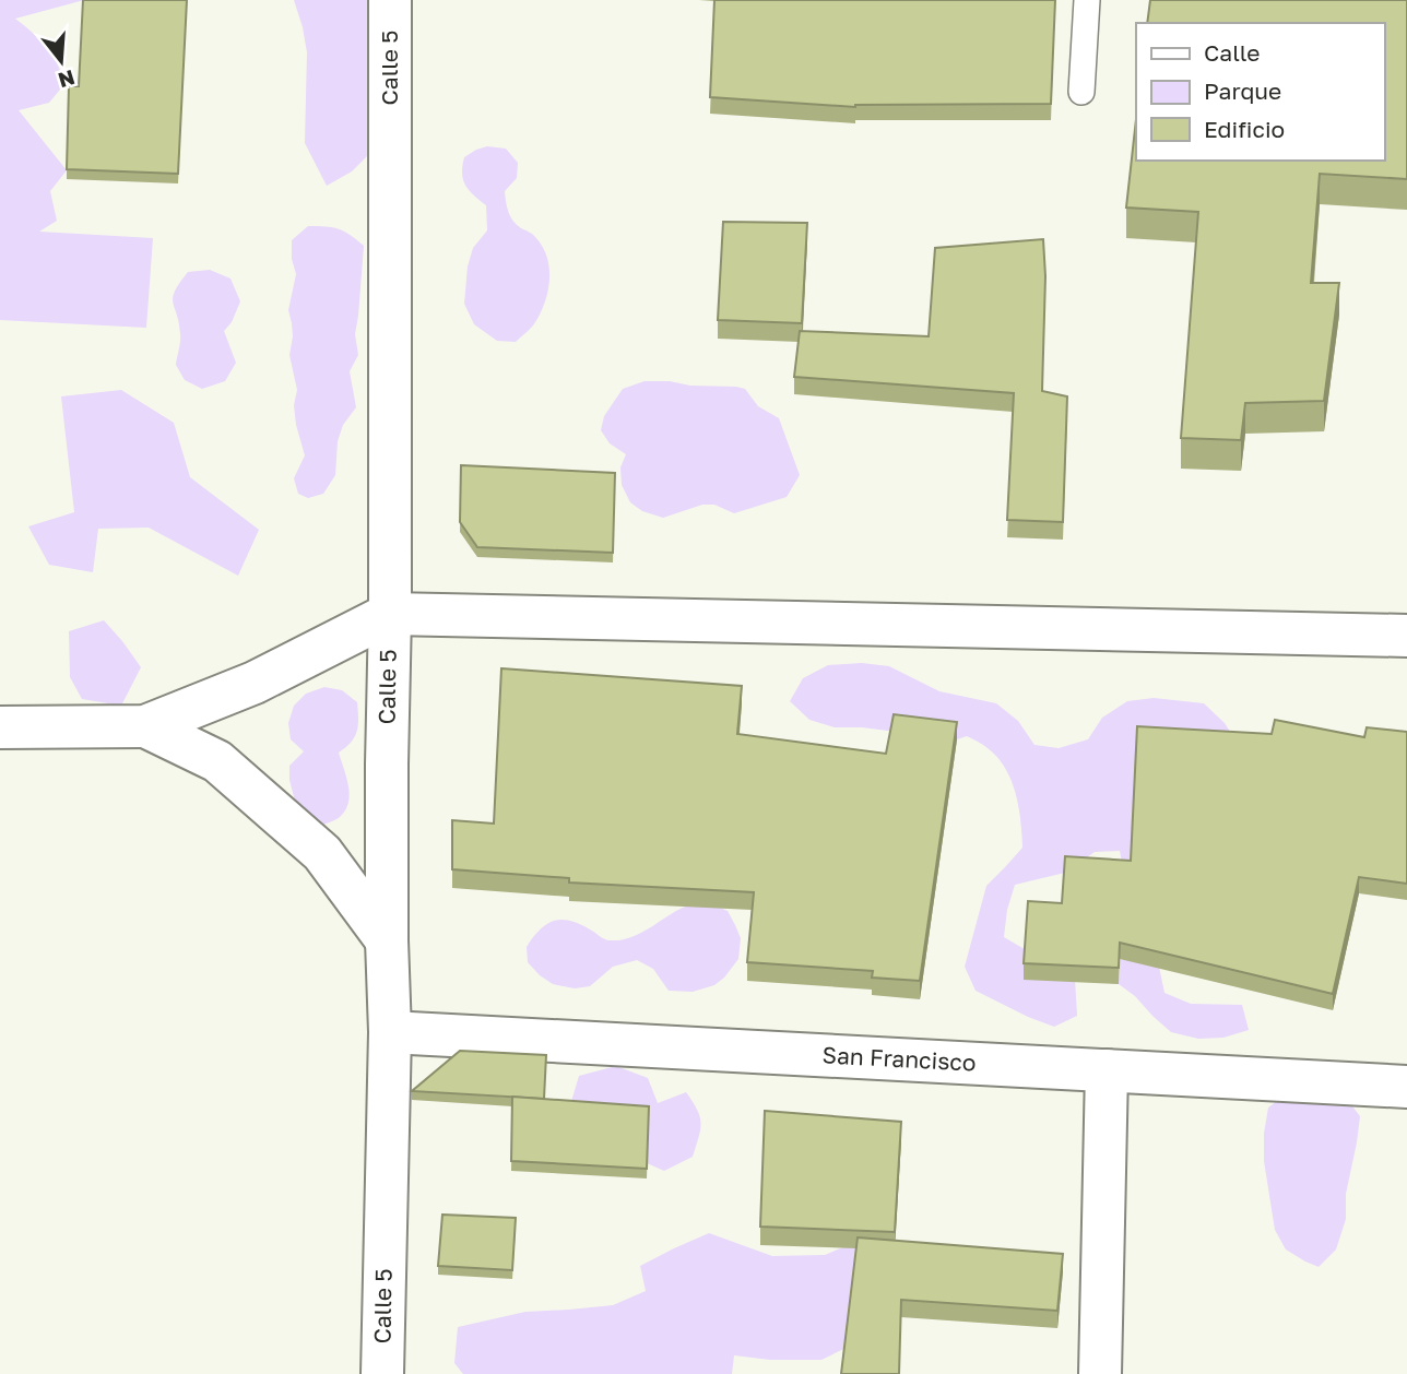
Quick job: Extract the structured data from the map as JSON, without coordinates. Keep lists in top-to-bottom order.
{
  "streets": {
    "street": ["Calle 5", "San Francisco"]
  },
  "crossings": [
    ["Calle 5", "San Francisco"]
  ],
  "legend": ["Calle", "Parque", "Edificio"],
  "north": "bottom"
}
